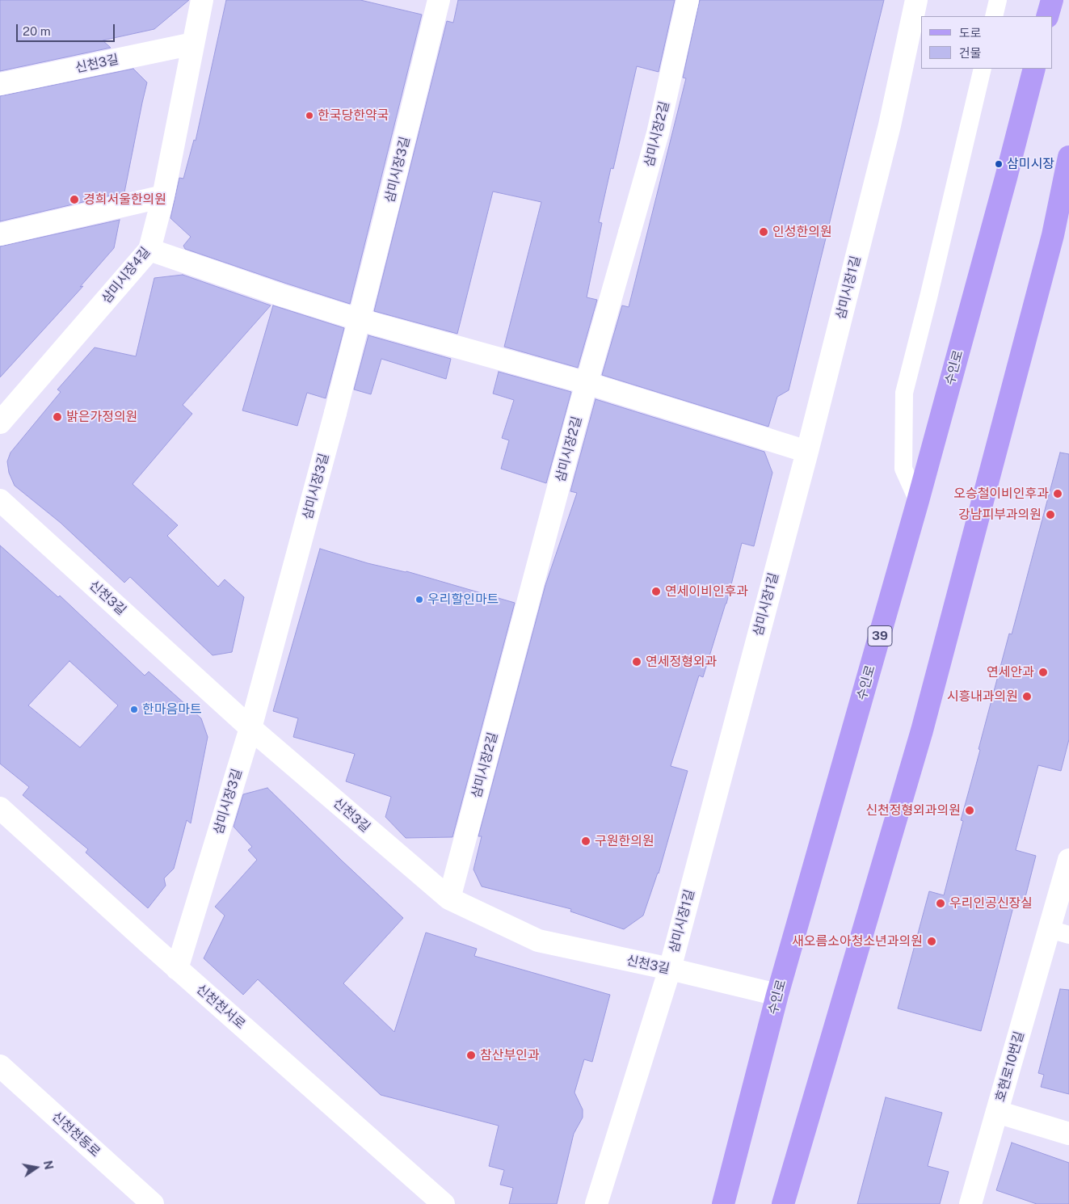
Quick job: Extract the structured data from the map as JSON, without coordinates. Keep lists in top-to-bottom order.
{
  "streets": {
    "main road": ["수인로", "39"],
    "street": [
      "신천3길",
      "삼미시장2길",
      "삼미시장3길",
      "삼미시장4길",
      "삼미시장1길",
      "신천천서로",
      "호현로10번길",
      "신천천동로"
    ]
  },
  "crossings": [
    ["신천3길", "삼미시장2길"],
    ["신천3길", "삼미시장3길"],
    ["신천3길", "삼미시장4길"],
    ["신천3길", "삼미시장1길"],
    ["신천3길", "수인로"],
    ["삼미시장3길", "신천천서로"]
  ],
  "places": [
    "한국당한약국",
    "삼미시장",
    "경희서울한의원",
    "인성한의원",
    "밝은가정의원",
    "오승철이비인후과",
    "강남피부과의원",
    "연세이비인후과",
    "우리할인마트",
    "연세정형외과",
    "연세안과",
    "시흥내과의원",
    "한마음마트",
    "신천정형외과의원",
    "구원한의원",
    "우리인공신장실",
    "새오름소아청소년과의원",
    "참산부인과"
  ],
  "legend": ["도로", "건물"],
  "scale_bar": "20 m",
  "north": "right"
}
